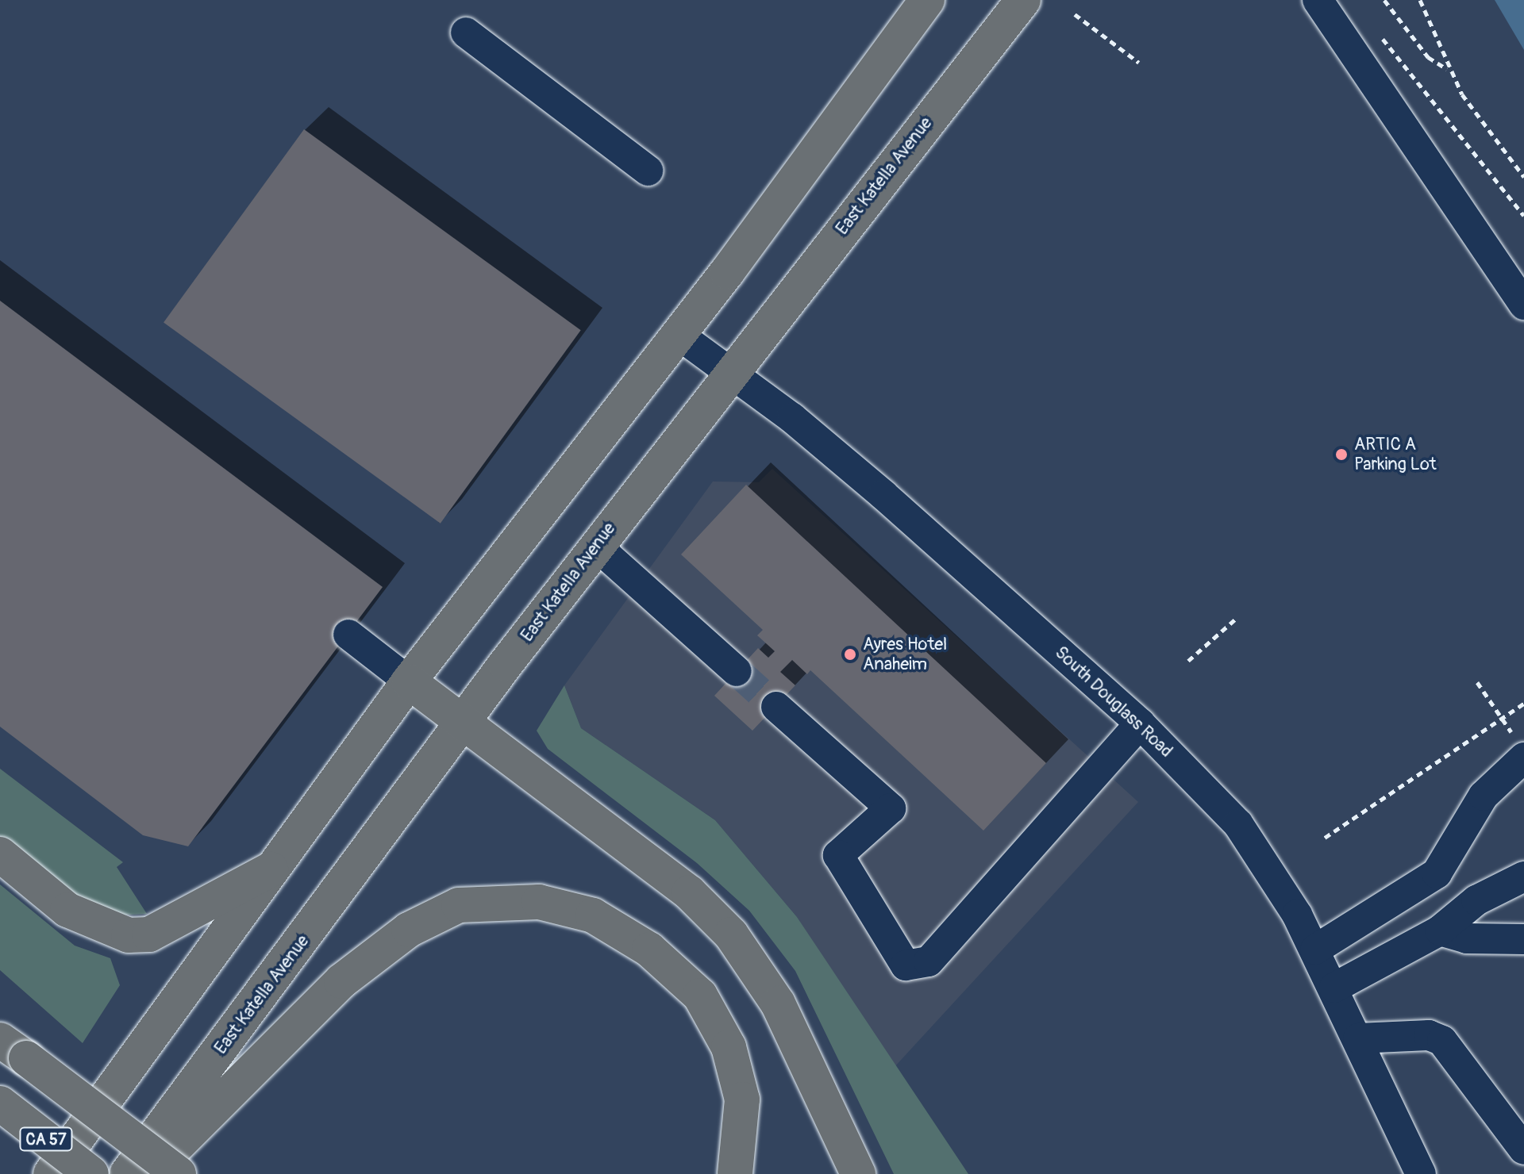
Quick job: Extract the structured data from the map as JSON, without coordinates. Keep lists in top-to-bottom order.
{
  "streets": {
    "main road": ["East Katella Avenue", "CA 57"],
    "street": ["South Douglass Road"]
  },
  "crossings": [
    ["East Katella Avenue", "South Douglass Road"]
  ],
  "places": ["ARTIC A Parking Lot", "Ayres Hotel Anaheim"]
}
